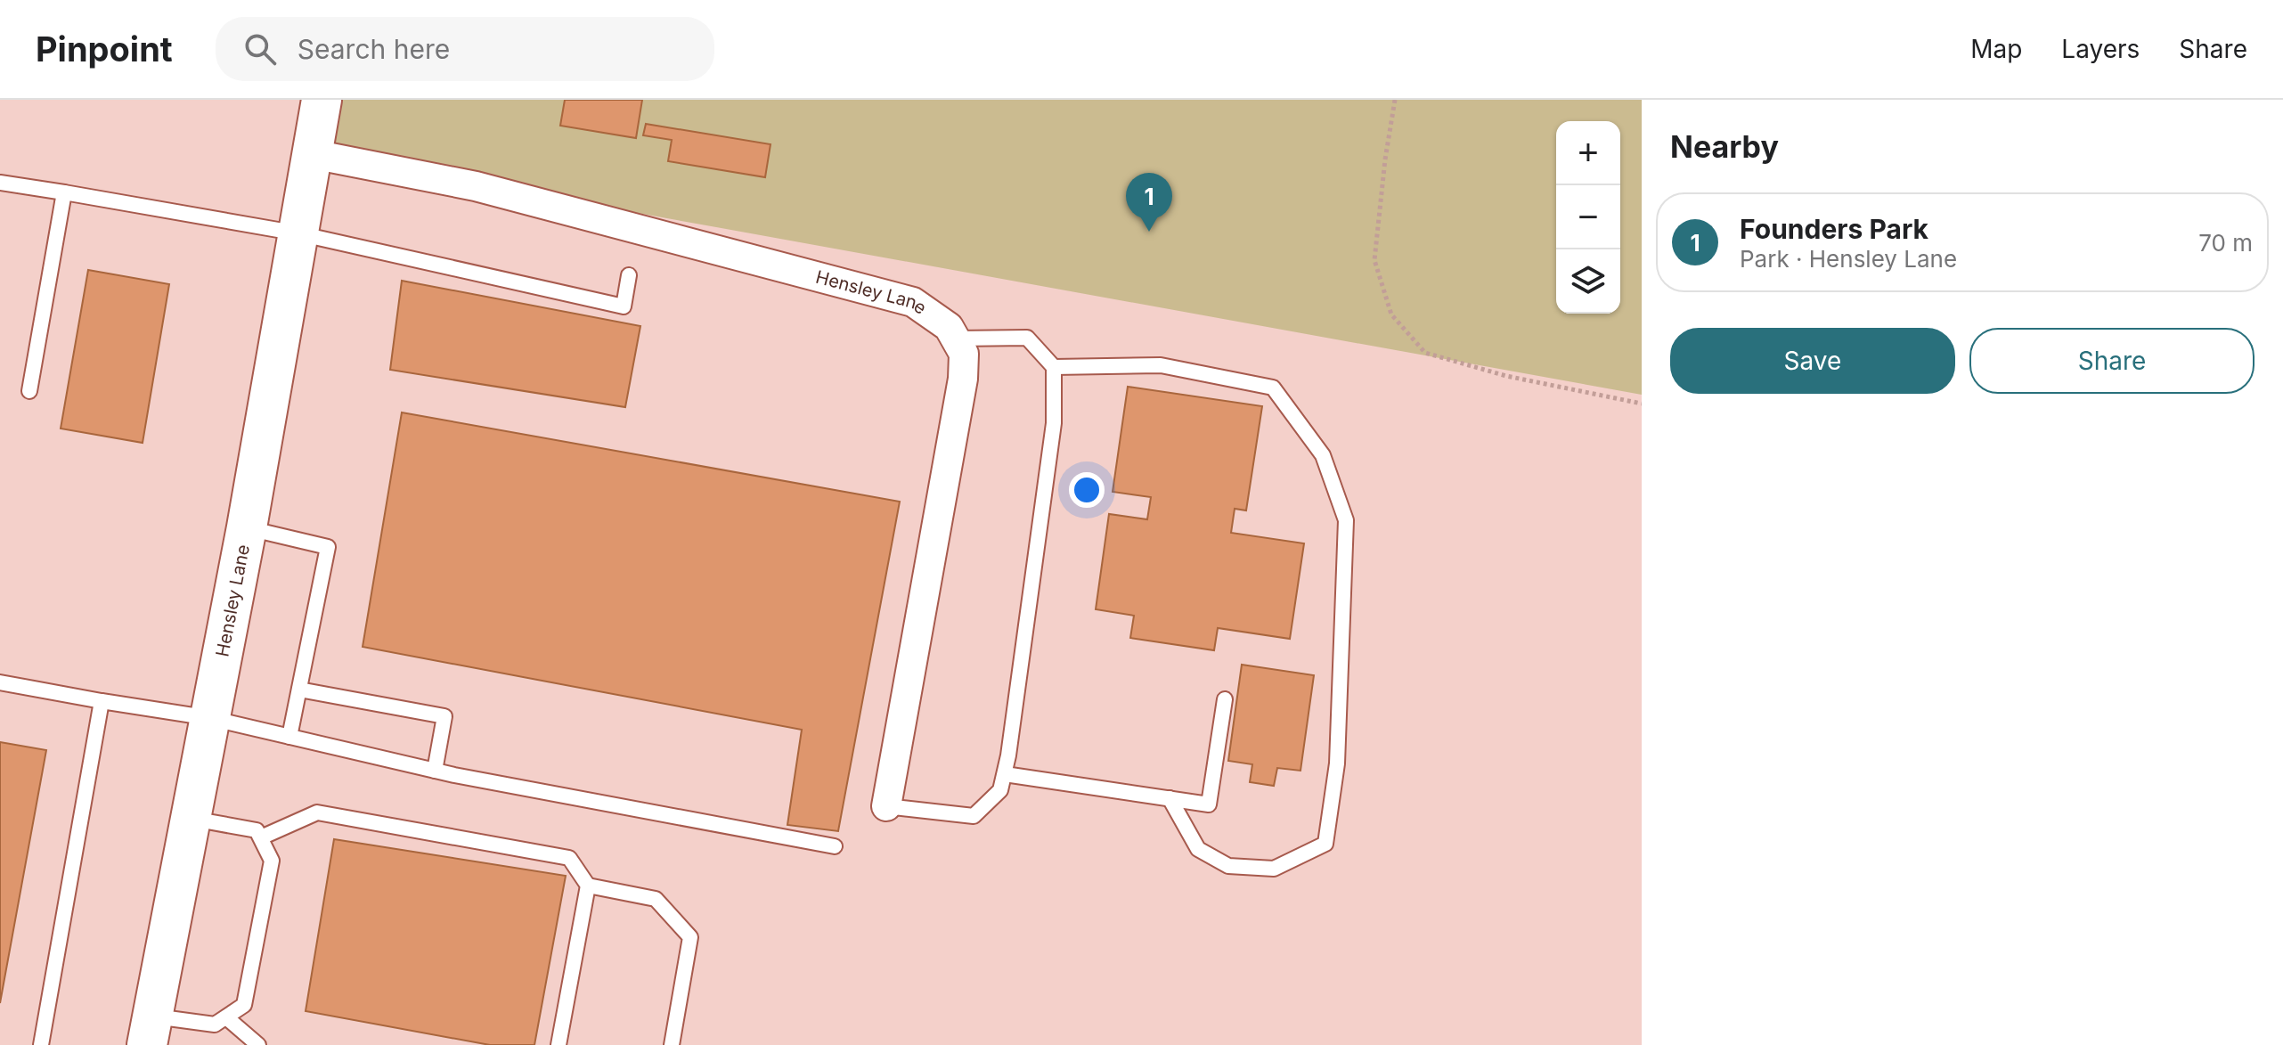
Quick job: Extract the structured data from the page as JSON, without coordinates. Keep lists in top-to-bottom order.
{
  "streets": {
    "street": ["Hensley Lane"]
  },
  "page": {
    "header": "Pinpoint",
    "search": "Search here",
    "nav": ["Map", "Layers", "Share"],
    "heading": "Nearby",
    "map_buttons": ["+", "−"],
    "pins": "1",
    "list": [
      {
        "mark": "1",
        "name": "Founders Park",
        "note": "Park · Hensley Lane",
        "value": "70 m"
      }
    ],
    "buttons": ["Save", "Share"]
  }
}
